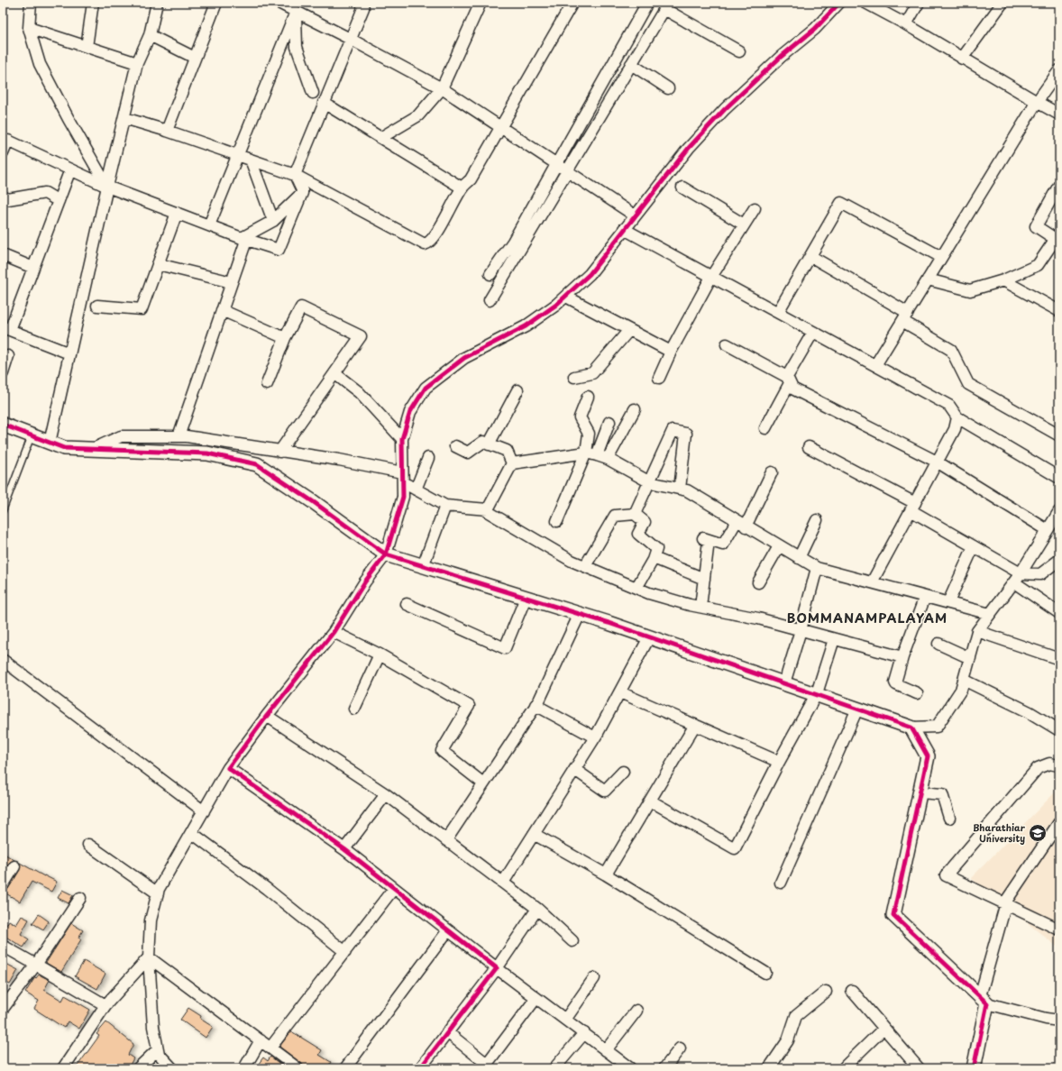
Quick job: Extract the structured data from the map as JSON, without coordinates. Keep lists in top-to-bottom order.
{
  "districts": ["BOMMANAMPALAYAM"],
  "places": {
    "school or university": ["Bharathiar University"]
  }
}
